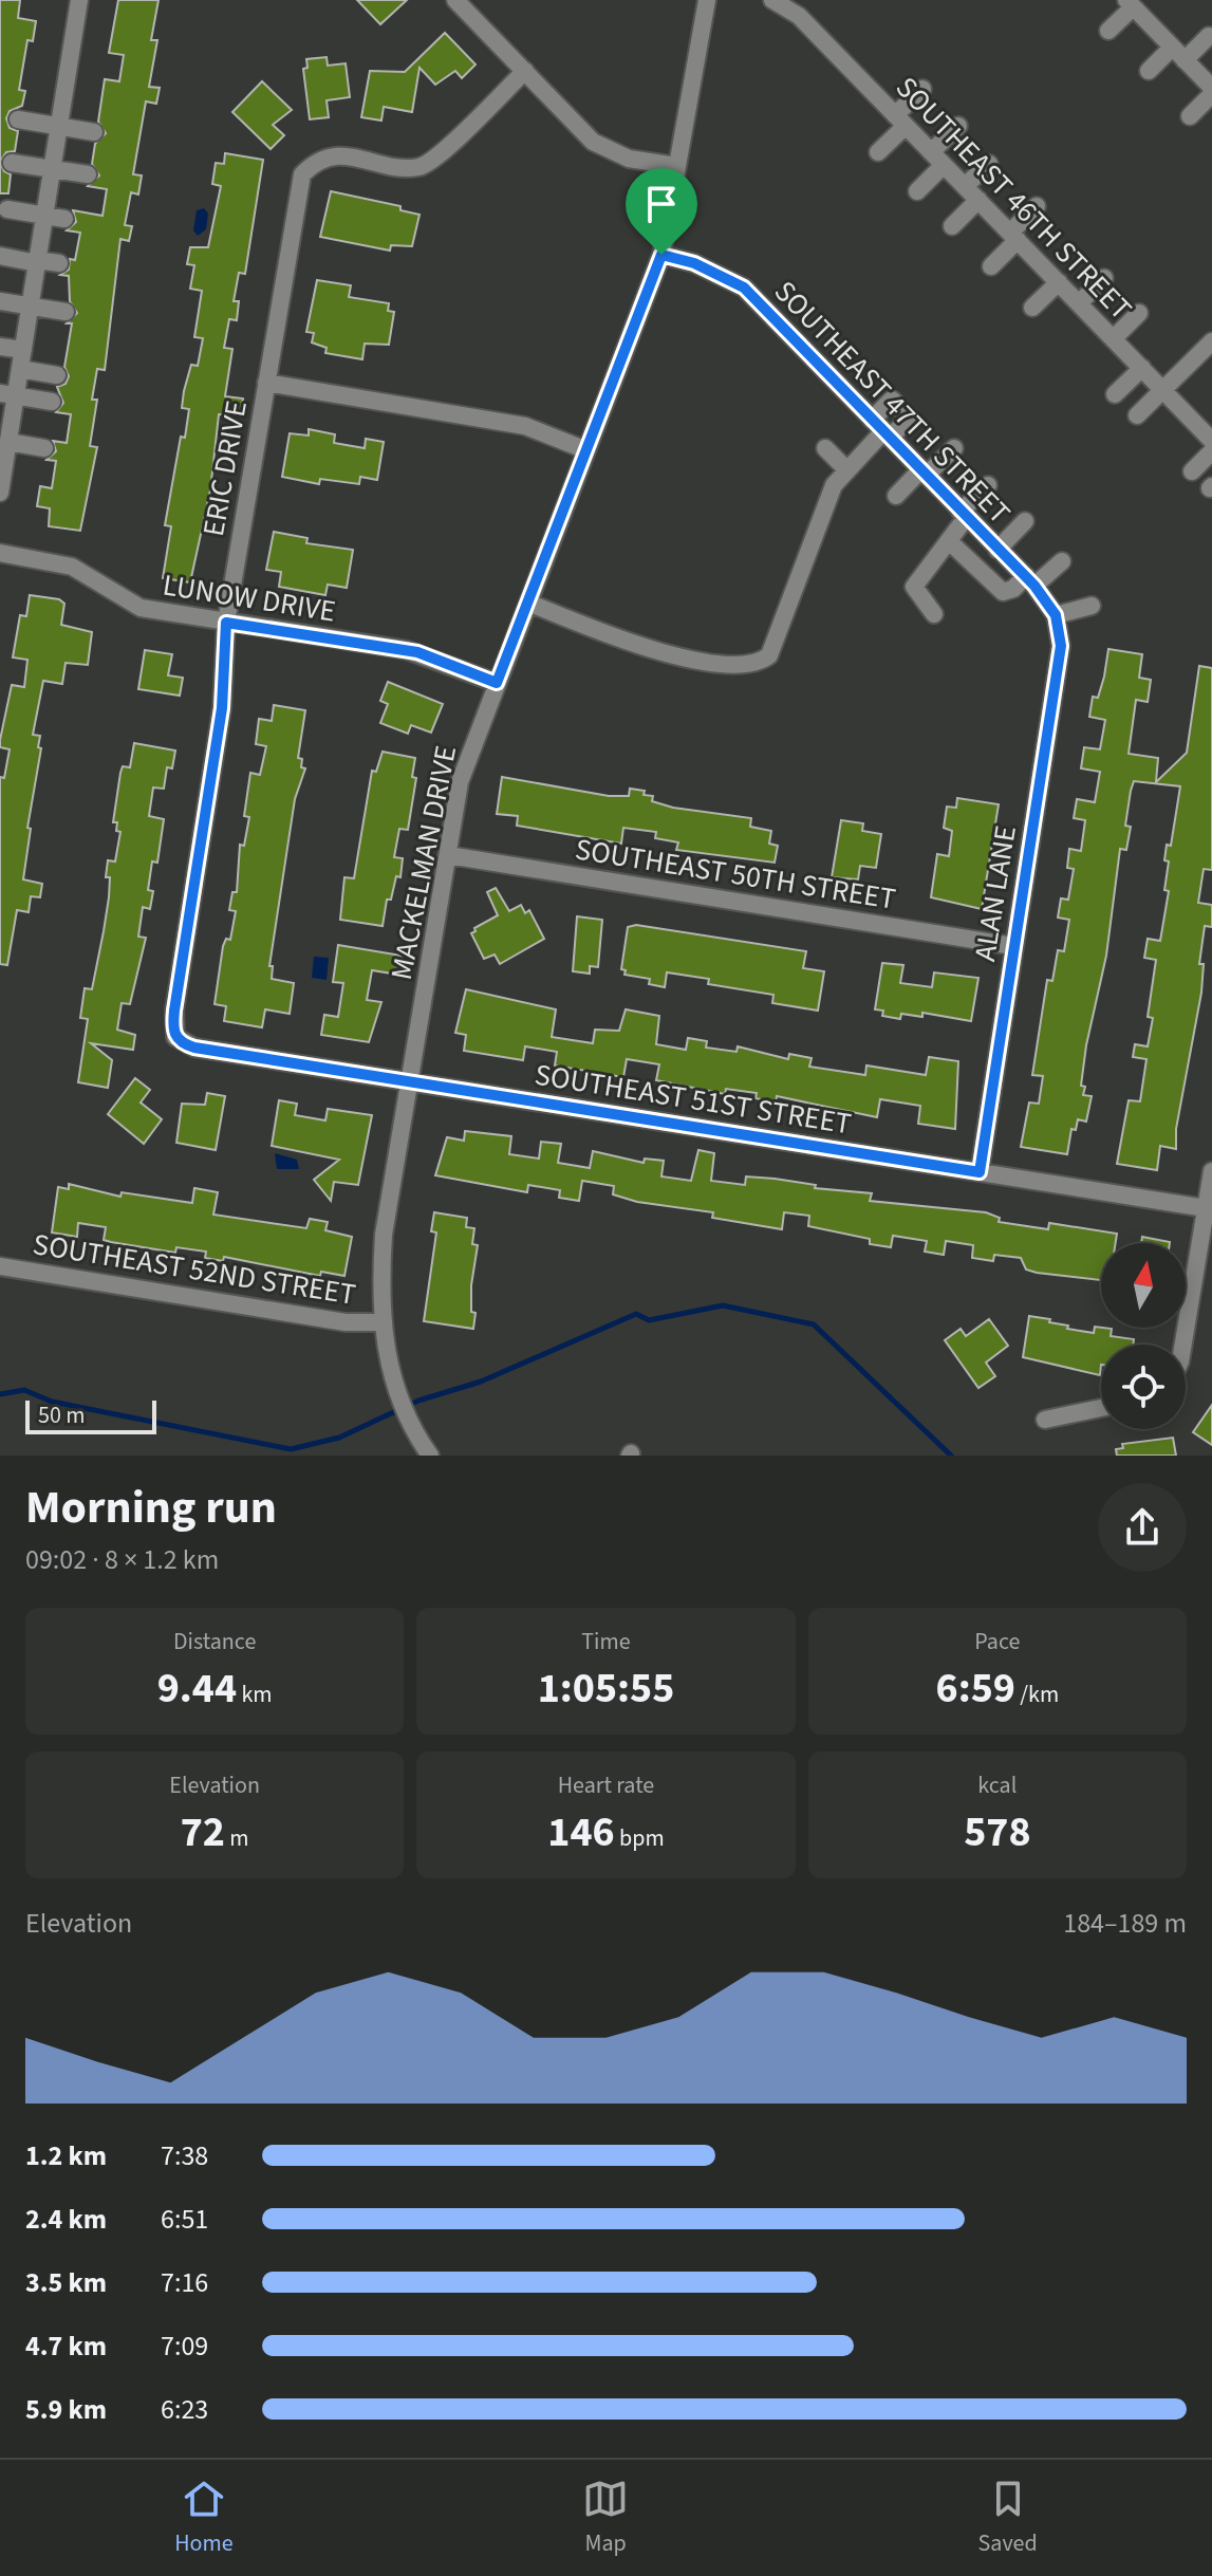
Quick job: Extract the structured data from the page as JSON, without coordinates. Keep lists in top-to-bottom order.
{
  "streets": {
    "street": [
      "SOUTHEAST 46TH STREET",
      "SOUTHEAST 47TH STREET",
      "ERIC DRIVE",
      "LUNOW DRIVE",
      "MACKELMAN DRIVE",
      "SOUTHEAST 50TH STREET",
      "ALAN LANE",
      "SOUTHEAST 51ST STREET",
      "SOUTHEAST 52ND STREET"
    ]
  },
  "crossings": [
    ["SOUTHEAST 47TH STREET", "MACKELMAN DRIVE"],
    ["SOUTHEAST 47TH STREET", "ALAN LANE"],
    ["ERIC DRIVE", "LUNOW DRIVE"],
    ["ERIC DRIVE", "SOUTHEAST 51ST STREET"],
    ["LUNOW DRIVE", "MACKELMAN DRIVE"],
    ["MACKELMAN DRIVE", "SOUTHEAST 50TH STREET"],
    ["MACKELMAN DRIVE", "SOUTHEAST 51ST STREET"],
    ["MACKELMAN DRIVE", "SOUTHEAST 52ND STREET"],
    ["SOUTHEAST 50TH STREET", "ALAN LANE"],
    ["ALAN LANE", "SOUTHEAST 51ST STREET"]
  ],
  "scale_bar": "50 m",
  "north": "top",
  "page": {
    "scale": "50 m",
    "heading": ["Morning run", "09:02 · 8 × 1.2 km"],
    "stats": [
      ["Distance", "9.44 km"],
      ["Time", "1:05:55"],
      ["Pace", "6:59 /km"],
      ["Elevation", "72 m"],
      ["Heart rate", "146 bpm"],
      ["kcal", "578"]
    ],
    "chart": ["Elevation", "184–189 m"],
    "list": [
      {
        "name": "1.2 km",
        "note": "7:38"
      },
      {
        "name": "2.4 km",
        "note": "6:51"
      },
      {
        "name": "3.5 km",
        "note": "7:16"
      },
      {
        "name": "4.7 km",
        "note": "7:09"
      },
      {
        "name": "5.9 km",
        "note": "6:23"
      }
    ],
    "tabs": ["Home", "Map", "Saved"]
  }
}
